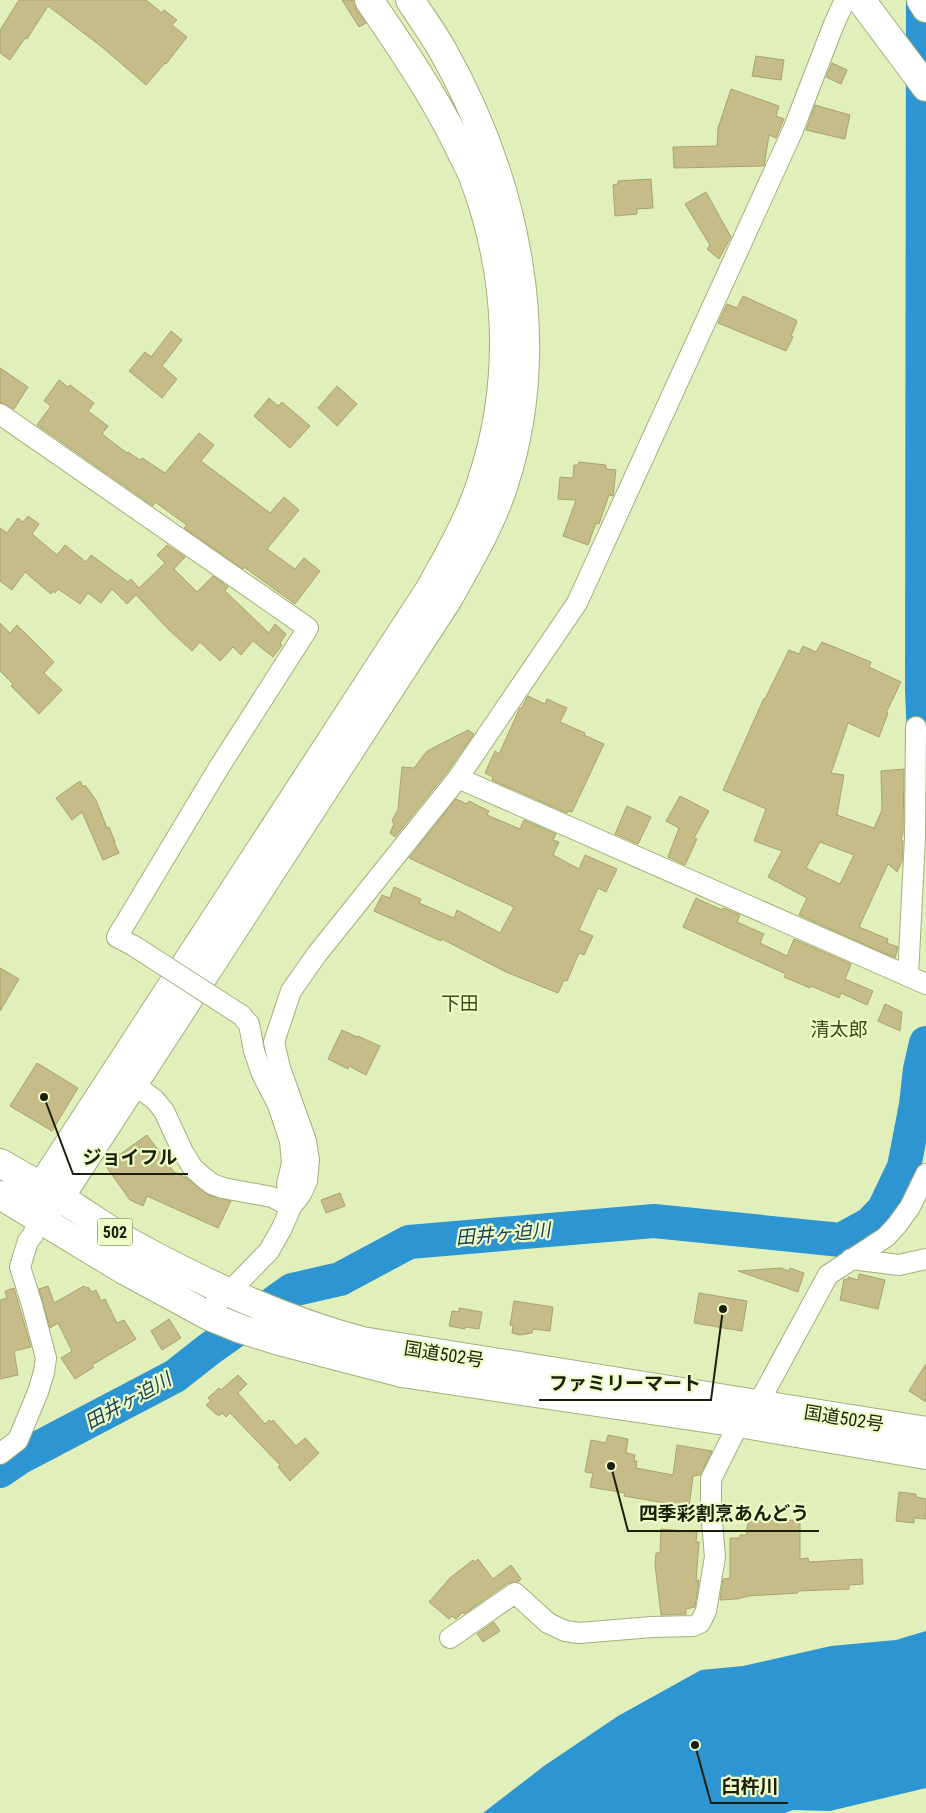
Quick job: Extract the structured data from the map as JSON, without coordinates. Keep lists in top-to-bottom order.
{
  "streets": {
    "highway": ["502", "国道502号"]
  },
  "districts": ["下田", "清太郎"],
  "water": ["田井ヶ迫川"],
  "places": [
    "ジョイフル",
    "ファミリーマート",
    "四季彩割烹あんどう",
    "臼杵川"
  ]
}
